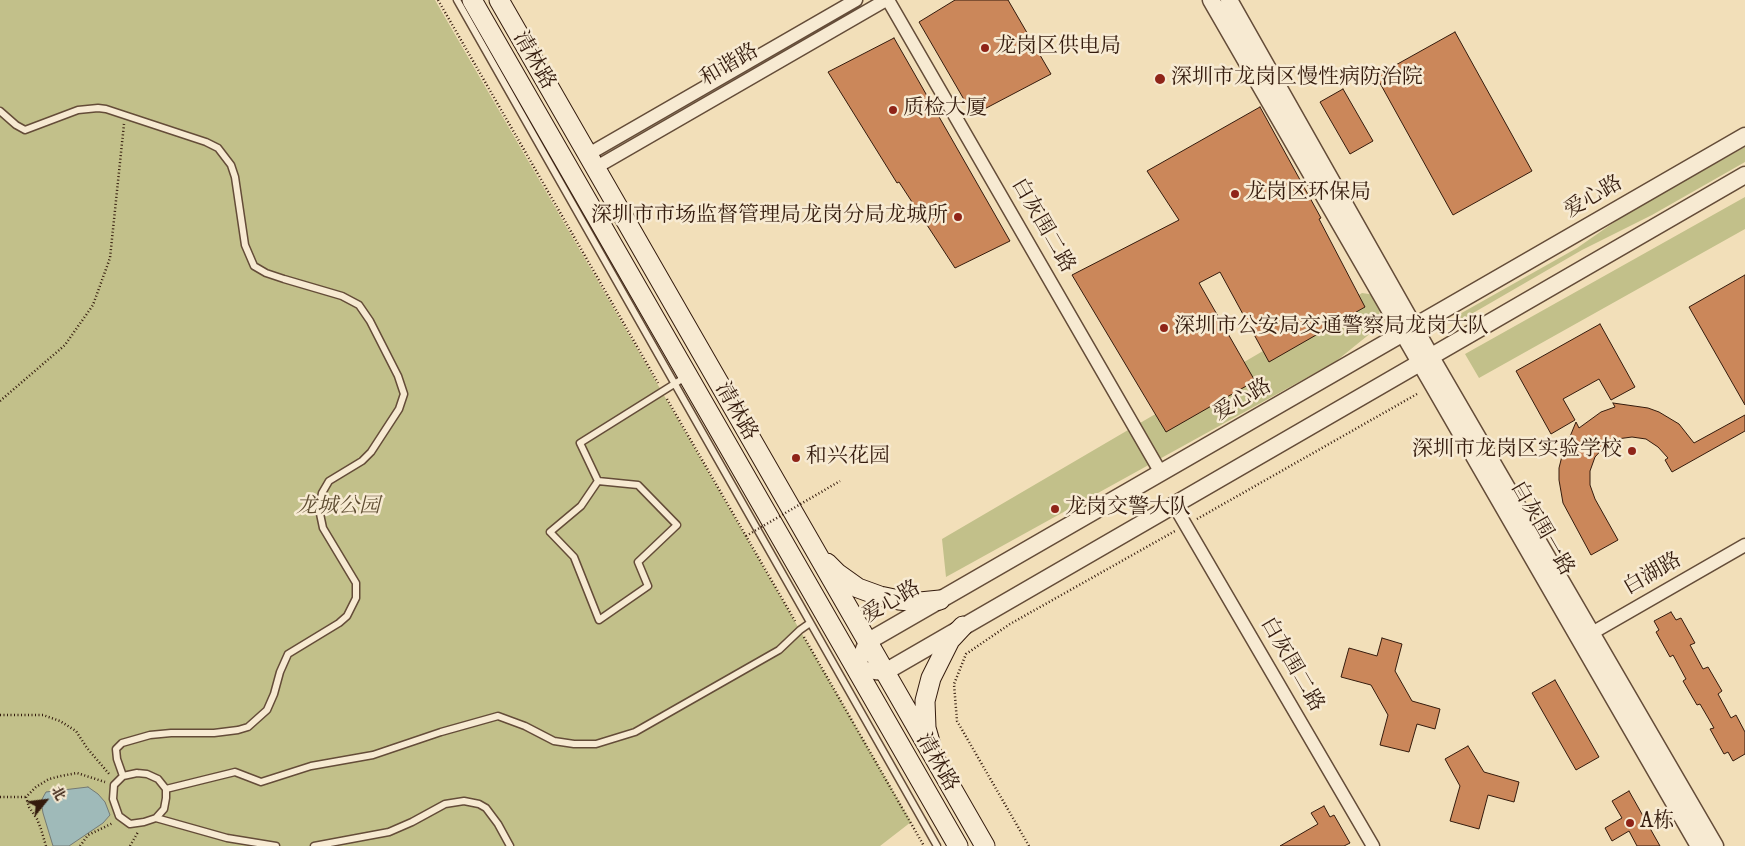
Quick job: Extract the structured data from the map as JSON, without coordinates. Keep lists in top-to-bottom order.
{
  "streets": {
    "main road": ["清林路"],
    "street": [
      "和谐路",
      "爱心路",
      "白灰围二路",
      "白灰围一路",
      "白湖路"
    ]
  },
  "crossings": [
    ["清林路", "和谐路"],
    ["清林路", "爱心路"],
    ["和谐路", "白灰围二路"],
    ["爱心路", "白灰围二路"],
    ["爱心路", "白灰围一路"],
    ["白灰围一路", "白湖路"]
  ],
  "parks": ["龙城公园"],
  "places": [
    "龙岗区供电局",
    "深圳市龙岗区慢性病防治院",
    "质检大厦",
    "龙岗区环保局",
    "深圳市市场监督管理局龙岗分局龙城所",
    "深圳市公安局交通警察局龙岗大队",
    "深圳市龙岗区实验学校",
    "和兴花园",
    "龙岗交警大队",
    "A栋"
  ],
  "north": "top right"
}
